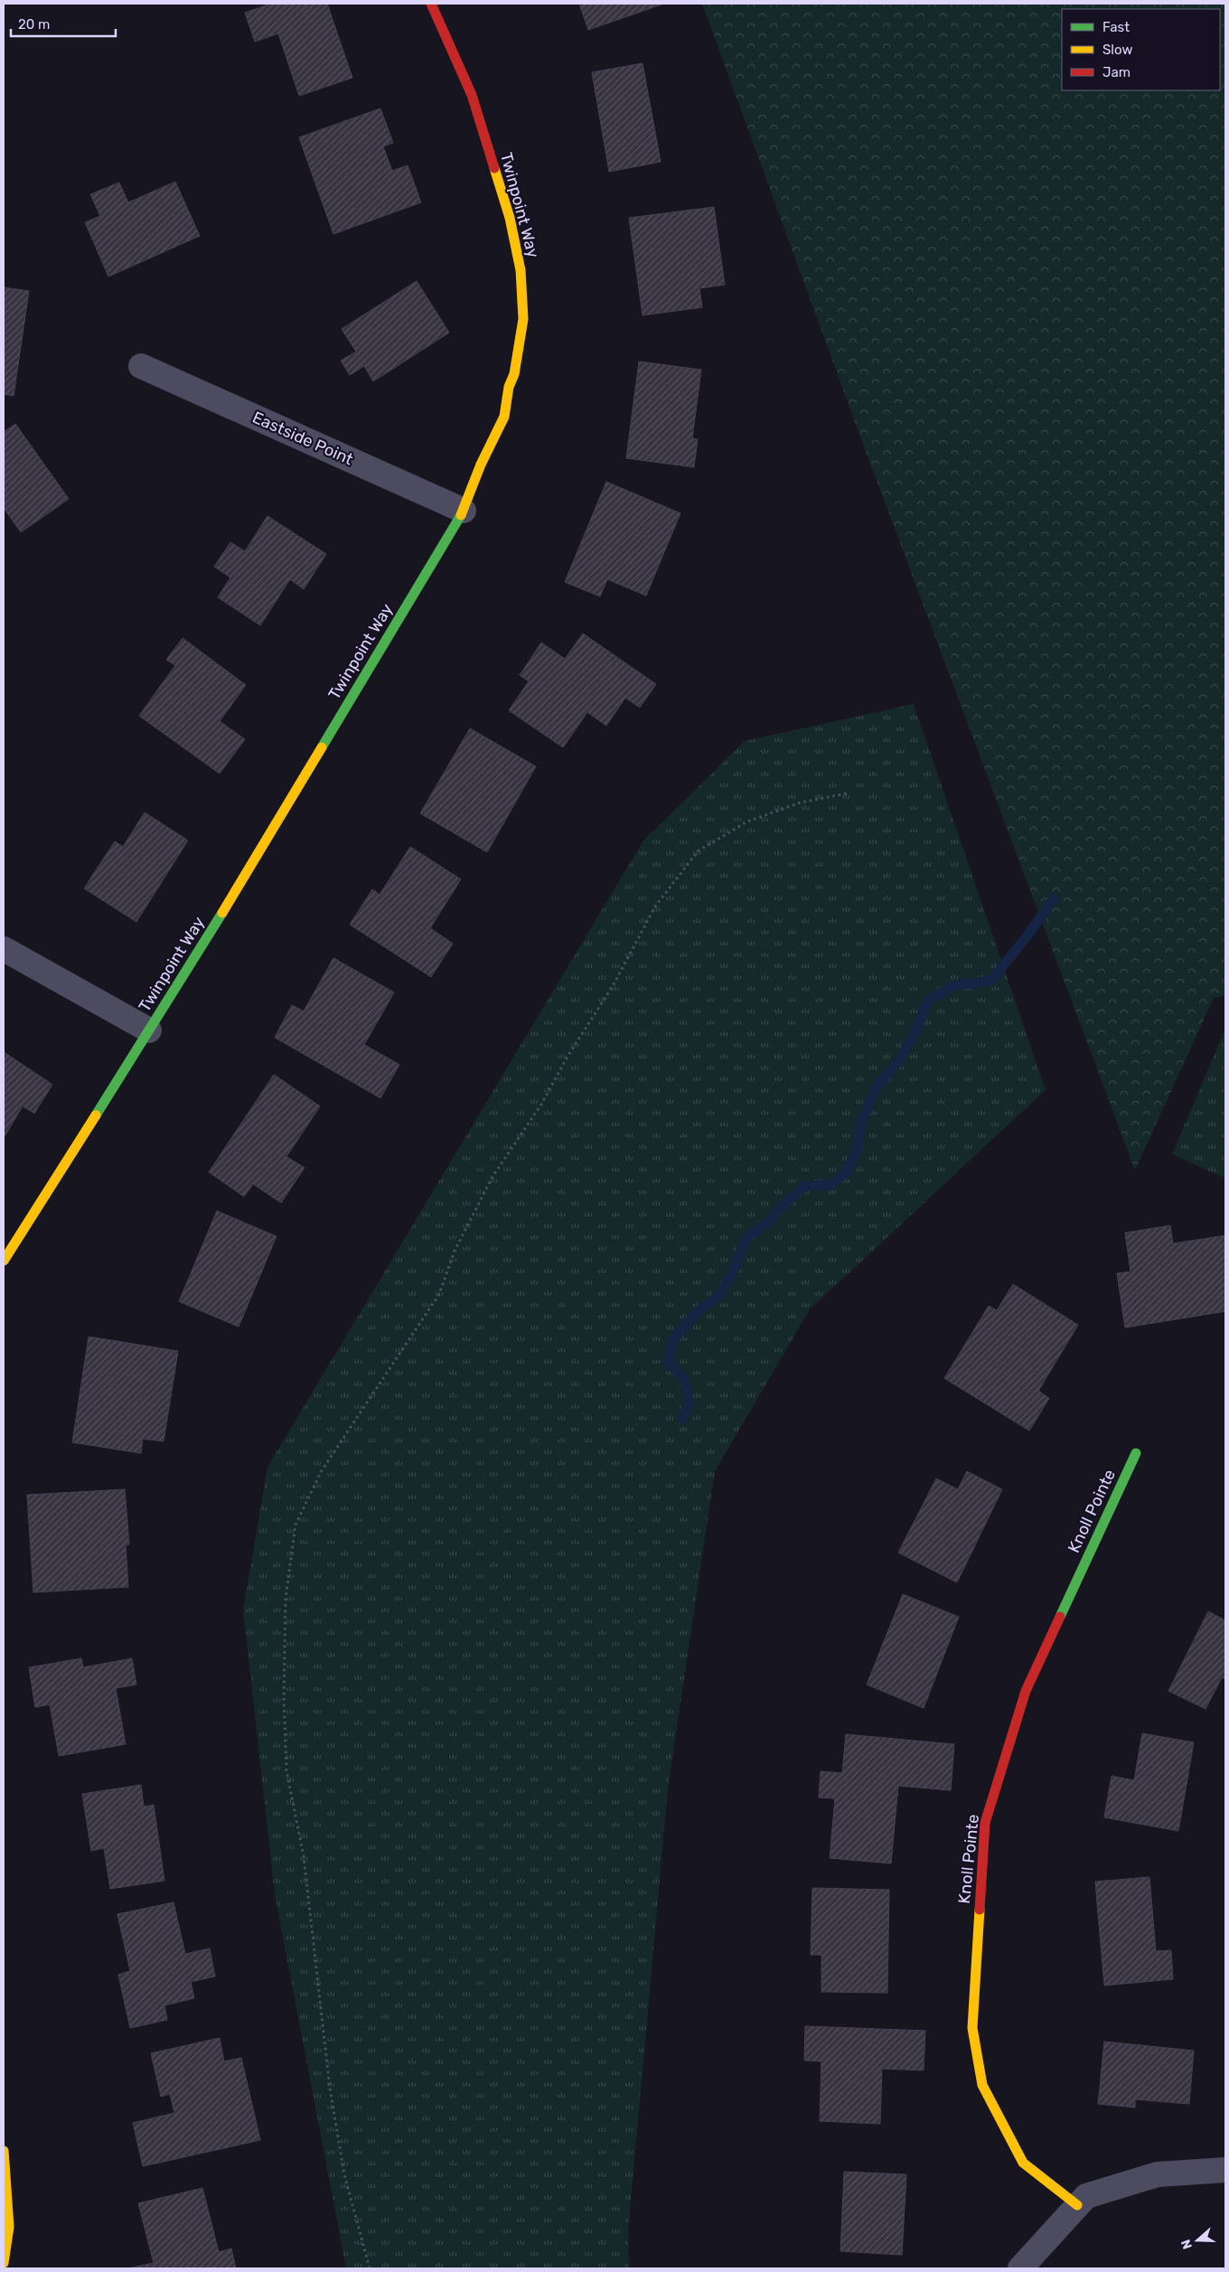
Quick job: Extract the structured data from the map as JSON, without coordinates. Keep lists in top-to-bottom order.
{
  "streets": {
    "street": ["Twinpoint Way", "Eastside Point", "Knoll Pointe"]
  },
  "crossings": [
    ["Twinpoint Way", "Eastside Point"]
  ],
  "legend": ["Fast", "Slow", "Jam"],
  "scale_bar": "20 m",
  "north": "left"
}
